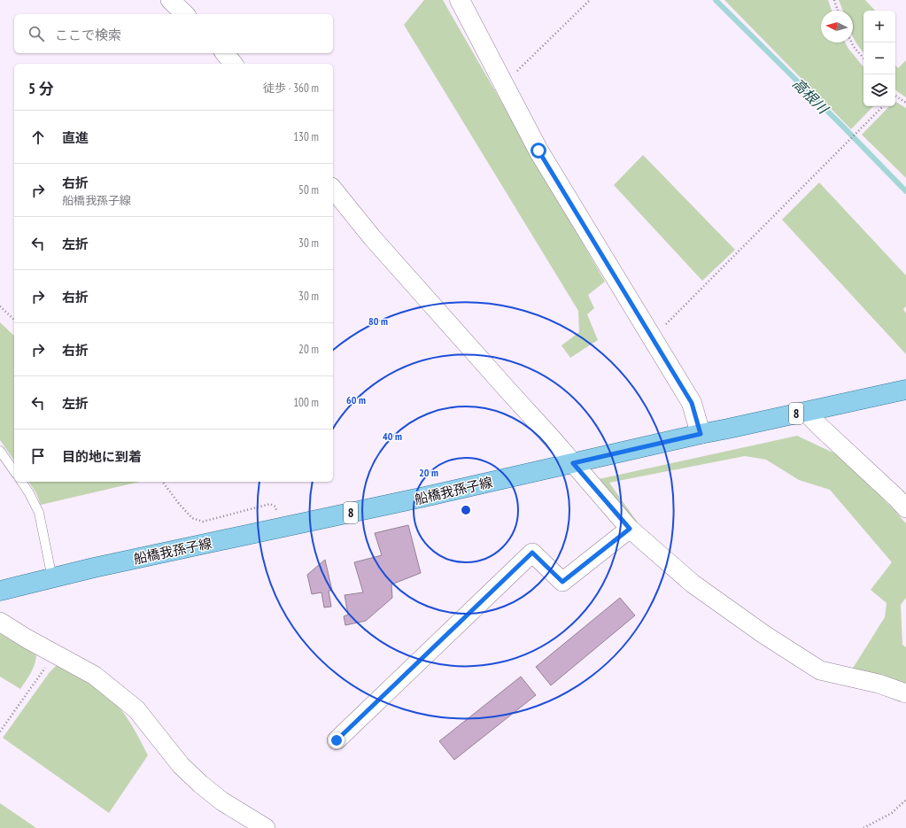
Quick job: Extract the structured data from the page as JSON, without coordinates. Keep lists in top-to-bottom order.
{
  "streets": {
    "main road": ["8", "船橋我孫子線"]
  },
  "water": ["高根川"],
  "north": "left",
  "page": {
    "map_buttons": ["+", "−"],
    "search": "ここで検索",
    "heading": ["5 分", "徒歩 · 360 m"],
    "list": [
      ["直進", "130 m"],
      ["右折", "船橋我孫子線", "50 m"],
      ["左折", "30 m"],
      ["右折", "30 m"],
      ["右折", "20 m"],
      ["左折", "100 m"],
      "目的地に到着"
    ]
  },
  "rings": [
    "80 m",
    "60 m",
    "40 m",
    "20 m"
  ]
}
